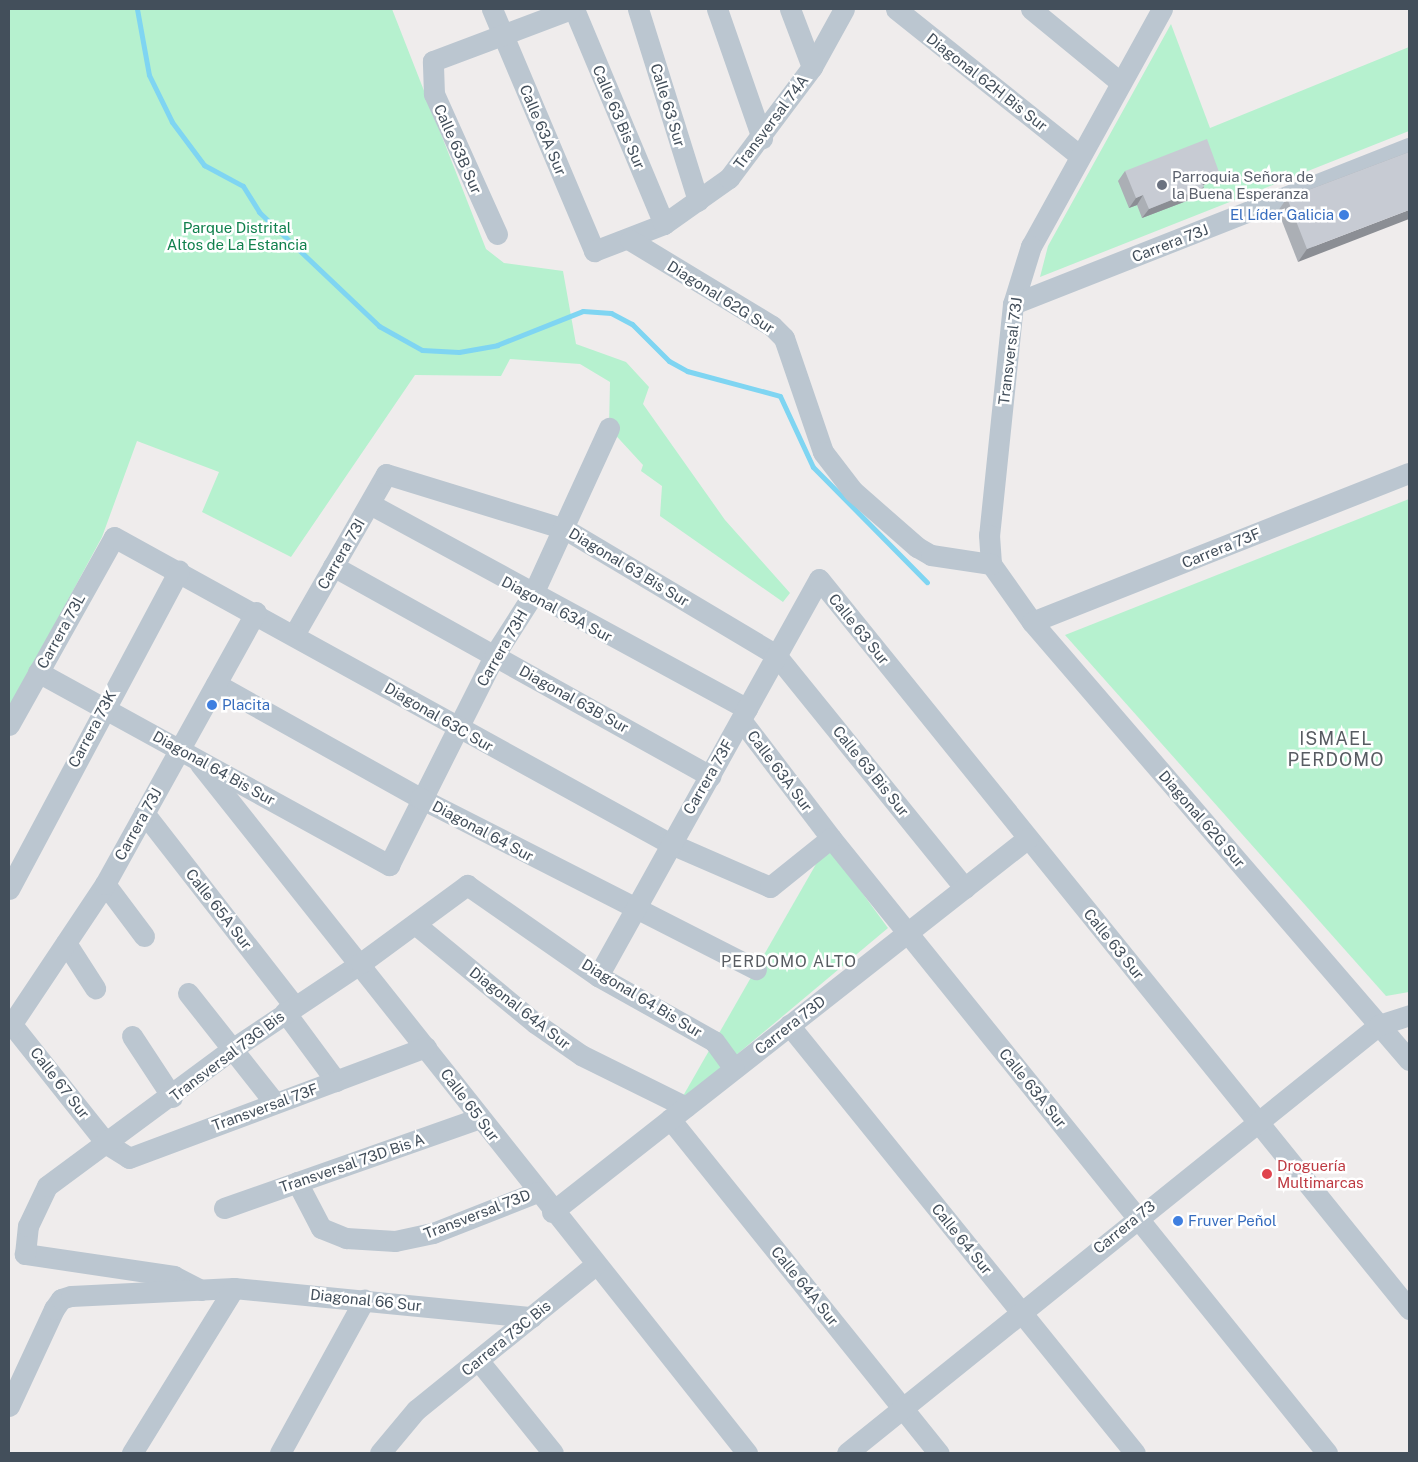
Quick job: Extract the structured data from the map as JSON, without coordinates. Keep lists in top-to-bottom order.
{
  "streets": {
    "street": [
      "Diagonal 62H Bis Sur",
      "Calle 63 Sur",
      "Calle 63 Bis Sur",
      "Transversal 74A",
      "Calle 63A Sur",
      "Calle 63B Sur",
      "Carrera 73J",
      "Diagonal 62G Sur",
      "Transversal 73J",
      "Carrera 73F",
      "Carrera 73I",
      "Diagonal 63 Bis Sur",
      "Diagonal 63A Sur",
      "Carrera 73L",
      "Carrera 73H",
      "Diagonal 63B Sur",
      "Diagonal 63C Sur",
      "Carrera 73K",
      "Diagonal 64 Bis Sur",
      "Diagonal 64 Sur",
      "Calle 65A Sur",
      "Diagonal 64A Sur",
      "Carrera 73D",
      "Transversal 73G Bis",
      "Calle 67 Sur",
      "Calle 65 Sur",
      "Transversal 73F",
      "Transversal 73D Bis A",
      "Transversal 73D",
      "Carrera 73",
      "Calle 64 Sur",
      "Calle 64A Sur",
      "Diagonal 66 Sur",
      "Carrera 73C Bis"
    ]
  },
  "crossings": [
    ["Diagonal 62H Bis Sur", "Transversal 73J"],
    ["Calle 63 Sur", "Transversal 74A"],
    ["Calle 63 Sur", "Carrera 73F"],
    ["Calle 63 Sur", "Carrera 73D"],
    ["Calle 63 Sur", "Carrera 73"],
    ["Calle 63 Bis Sur", "Transversal 74A"],
    ["Calle 63 Bis Sur", "Carrera 73F"],
    ["Calle 63 Bis Sur", "Diagonal 63 Bis Sur"],
    ["Calle 63 Bis Sur", "Carrera 73D"],
    ["Transversal 74A", "Calle 63A Sur"],
    ["Transversal 74A", "Diagonal 62G Sur"],
    ["Calle 63A Sur", "Calle 63B Sur"],
    ["Calle 63A Sur", "Carrera 73F"],
    ["Calle 63A Sur", "Diagonal 63A Sur"],
    ["Calle 63A Sur", "Diagonal 63C Sur"],
    ["Calle 63A Sur", "Carrera 73D"],
    ["Calle 63A Sur", "Carrera 73"],
    ["Carrera 73J", "Transversal 73J"],
    ["Carrera 73J", "Diagonal 63C Sur"],
    ["Carrera 73J", "Diagonal 64 Bis Sur"],
    ["Carrera 73J", "Diagonal 64 Sur"],
    ["Carrera 73J", "Calle 65A Sur"],
    ["Carrera 73J", "Calle 67 Sur"],
    ["Carrera 73J", "Calle 65 Sur"],
    ["Diagonal 62G Sur", "Transversal 73J"],
    ["Diagonal 62G Sur", "Carrera 73F"],
    ["Diagonal 62G Sur", "Carrera 73"],
    ["Carrera 73F", "Diagonal 63 Bis Sur"],
    ["Carrera 73F", "Diagonal 63A Sur"],
    ["Carrera 73F", "Diagonal 63B Sur"],
    ["Carrera 73F", "Diagonal 63C Sur"],
    ["Carrera 73F", "Diagonal 64 Bis Sur"],
    ["Carrera 73F", "Diagonal 64 Sur"],
    ["Carrera 73I", "Diagonal 63 Bis Sur"],
    ["Carrera 73I", "Diagonal 63A Sur"],
    ["Carrera 73I", "Diagonal 63B Sur"],
    ["Carrera 73I", "Diagonal 63C Sur"],
    ["Diagonal 63 Bis Sur", "Carrera 73H"],
    ["Diagonal 63A Sur", "Carrera 73H"],
    ["Carrera 73L", "Diagonal 63C Sur"],
    ["Carrera 73L", "Diagonal 64 Bis Sur"],
    ["Carrera 73H", "Diagonal 63B Sur"],
    ["Carrera 73H", "Diagonal 63C Sur"],
    ["Carrera 73H", "Diagonal 64 Bis Sur"],
    ["Carrera 73H", "Diagonal 64 Sur"],
    ["Diagonal 63C Sur", "Carrera 73K"],
    ["Carrera 73K", "Diagonal 64 Bis Sur"],
    ["Diagonal 64 Bis Sur", "Carrera 73D"],
    ["Diagonal 64 Bis Sur", "Transversal 73G Bis"],
    ["Diagonal 64 Bis Sur", "Calle 65 Sur"],
    ["Calle 65A Sur", "Transversal 73G Bis"],
    ["Calle 65A Sur", "Transversal 73F"],
    ["Diagonal 64A Sur", "Carrera 73D"],
    ["Diagonal 64A Sur", "Transversal 73G Bis"],
    ["Diagonal 64A Sur", "Calle 64A Sur"],
    ["Carrera 73D", "Calle 65 Sur"],
    ["Carrera 73D", "Calle 64 Sur"],
    ["Carrera 73D", "Calle 64A Sur"],
    ["Transversal 73G Bis", "Calle 67 Sur"],
    ["Transversal 73G Bis", "Calle 65 Sur"],
    ["Transversal 73G Bis", "Transversal 73F"],
    ["Transversal 73G Bis", "Diagonal 66 Sur"],
    ["Calle 67 Sur", "Transversal 73F"],
    ["Calle 65 Sur", "Transversal 73F"],
    ["Calle 65 Sur", "Transversal 73D Bis A"],
    ["Calle 65 Sur", "Transversal 73D"],
    ["Calle 65 Sur", "Carrera 73C Bis"],
    ["Transversal 73D Bis A", "Transversal 73D"],
    ["Carrera 73", "Calle 64 Sur"],
    ["Carrera 73", "Calle 64A Sur"],
    ["Diagonal 66 Sur", "Carrera 73C Bis"]
  ],
  "districts": ["ISMAEL PERDOMO", "PERDOMO ALTO"],
  "parks": ["Parque Distrital Altos de La Estancia"],
  "places": [
    "Parroquia Señora de la Buena Esperanza",
    "El Líder Galicia",
    "Placita",
    "Droguería Multimarcas",
    "Fruver Peñol"
  ]
}
